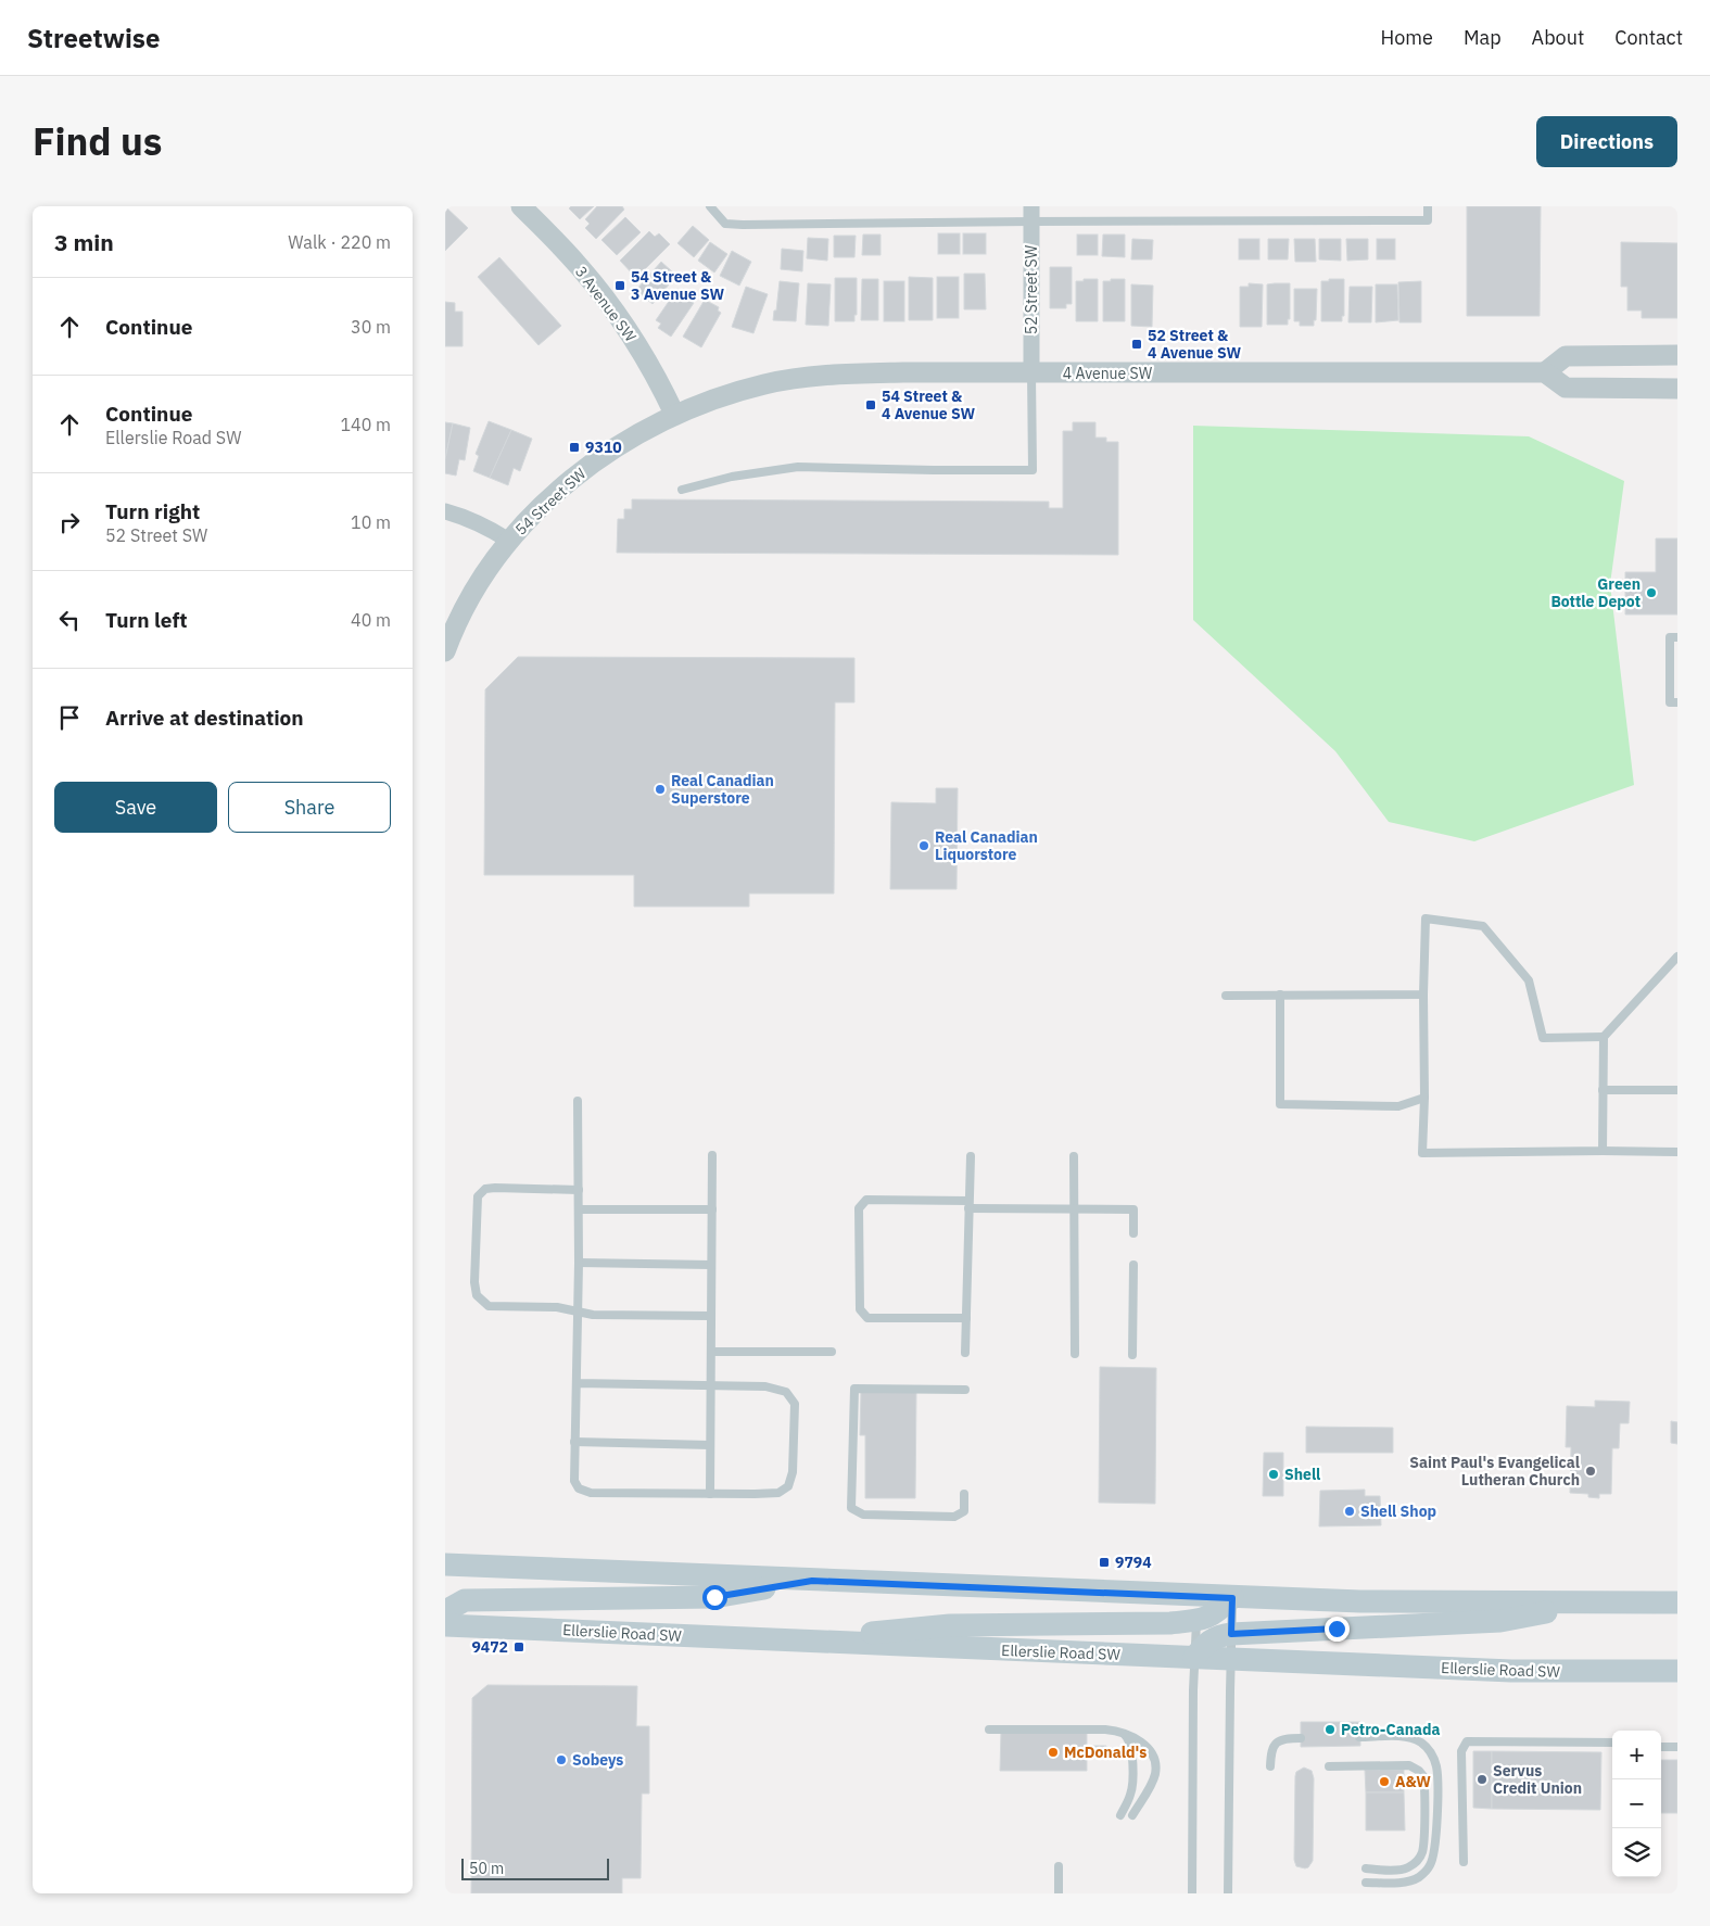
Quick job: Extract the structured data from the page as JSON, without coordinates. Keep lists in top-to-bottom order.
{
  "streets": {
    "main road": ["Ellerslie Road SW"],
    "street": [
      "52 Street SW",
      "3 Avenue SW",
      "4 Avenue SW",
      "54 Street SW"
    ]
  },
  "crossings": [
    ["52 Street SW", "4 Avenue SW"],
    ["3 Avenue SW", "4 Avenue SW"],
    ["3 Avenue SW", "54 Street SW"],
    ["4 Avenue SW", "54 Street SW"]
  ],
  "places": {
    "transit": [
      "54 Street & 3 Avenue SW",
      "52 Street & 4 Avenue SW",
      "54 Street & 4 Avenue SW",
      "9310",
      "9794",
      "9472"
    ],
    "other": [
      "Green Bottle Depot",
      "Real Canadian Superstore",
      "Real Canadian Liquorstore",
      "Saint Paul's Evangelical Lutheran Church",
      "Shell",
      "Shell Shop",
      "Petro-Canada",
      "McDonald's",
      "Sobeys",
      "Servus Credit Union",
      "A&W"
    ]
  },
  "scale_bar": "50 m",
  "page": {
    "header": "Streetwise",
    "nav": [
      "Home",
      "Map",
      "About",
      "Contact"
    ],
    "title": "Find us",
    "buttons": [
      "Directions",
      ["Save", "Share"]
    ],
    "heading": ["3 min", "Walk · 220 m"],
    "list": [
      ["Continue", "30 m"],
      ["Continue", "Ellerslie Road SW", "140 m"],
      ["Turn right", "52 Street SW", "10 m"],
      ["Turn left", "40 m"],
      "Arrive at destination"
    ],
    "map_buttons": ["+", "−"],
    "scale": "50 m"
  }
}
